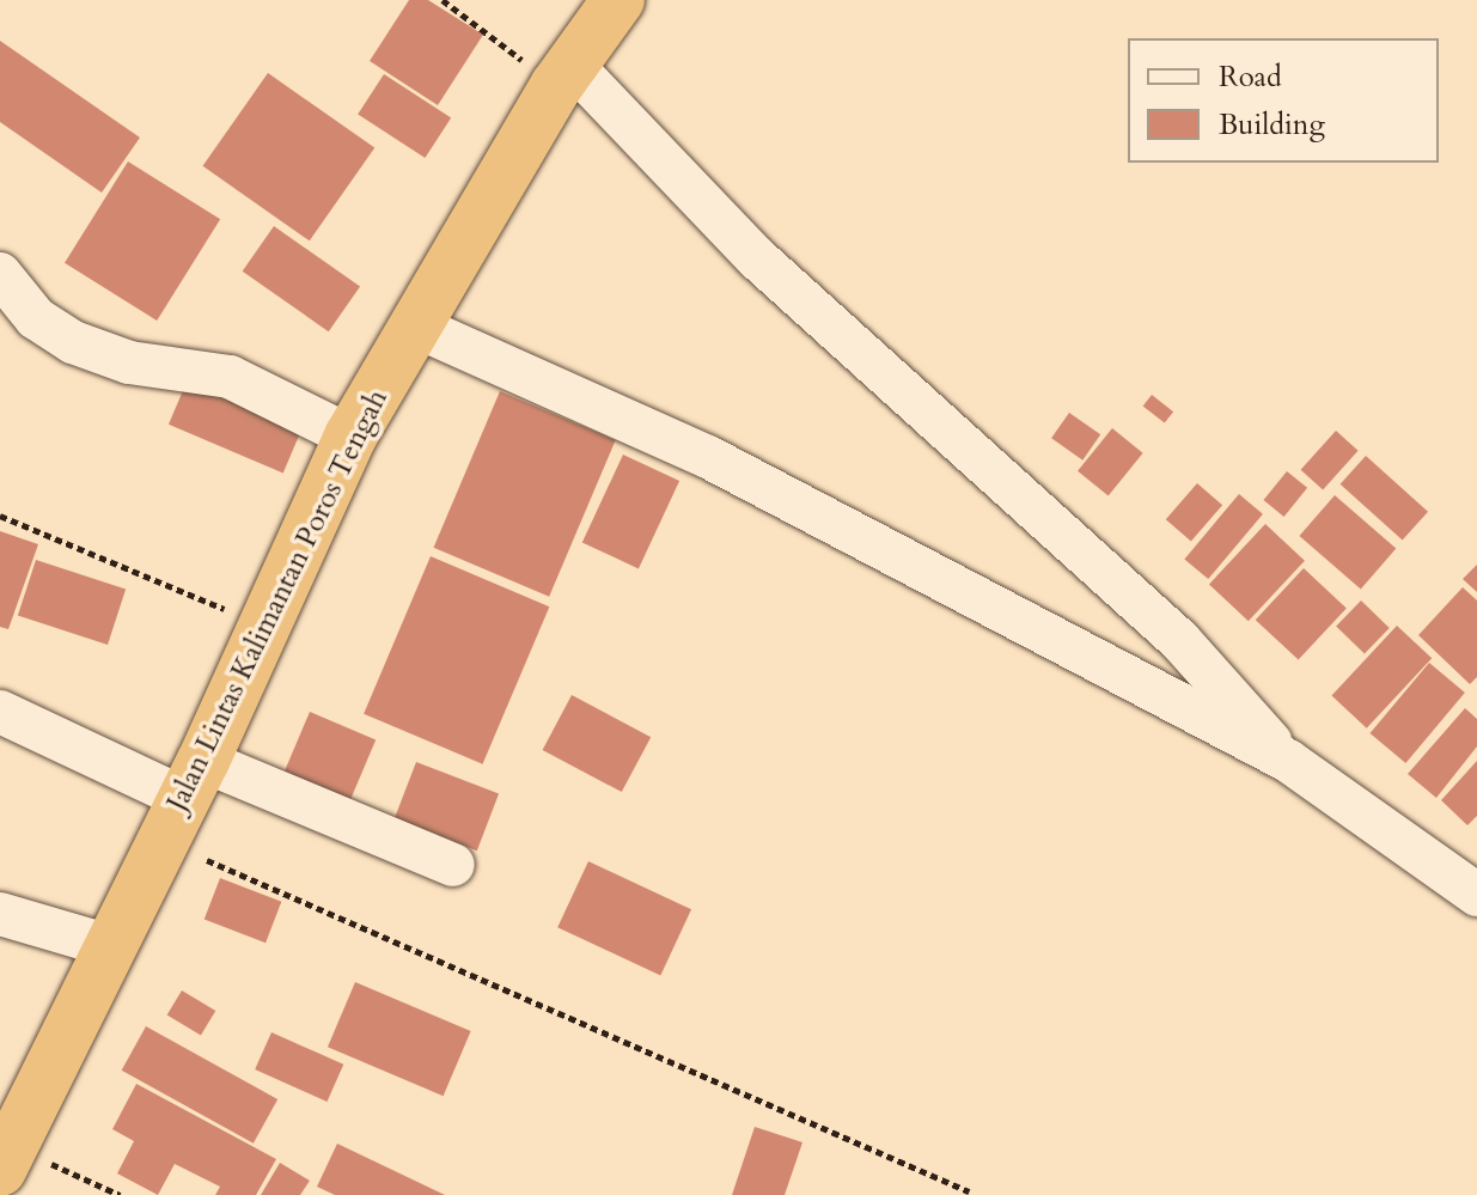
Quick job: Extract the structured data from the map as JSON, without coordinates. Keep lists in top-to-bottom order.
{
  "streets": {
    "highway": ["Jalan Lintas Kalimantan Poros Tengah"]
  },
  "legend": ["Road", "Building"]
}
